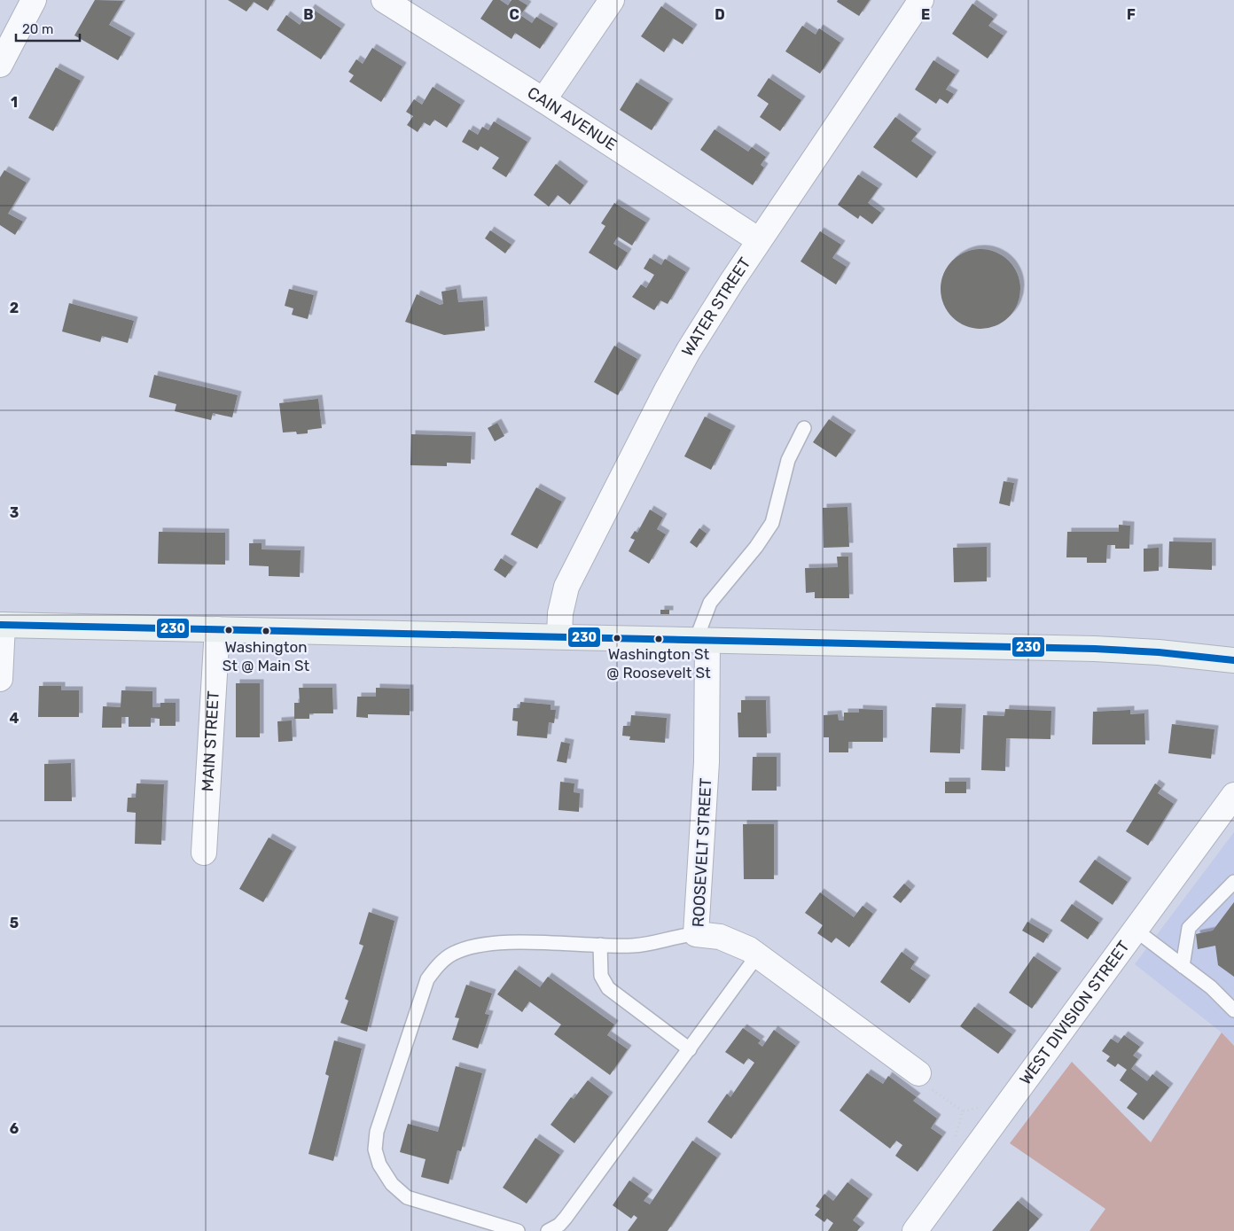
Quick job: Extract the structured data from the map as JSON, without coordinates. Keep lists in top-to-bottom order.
{
  "streets": {
    "street": [
      "CAIN AVENUE",
      "WATER STREET",
      "MAIN STREET",
      "ROOSEVELT STREET",
      "WEST DIVISION STREET"
    ]
  },
  "crossings": [
    ["CAIN AVENUE", "WATER STREET"]
  ],
  "places": ["Washington St @ Main St", "Washington St @ Roosevelt St"],
  "lines": ["transit line 230"],
  "scale_bar": "20 m",
  "grid": {
    "columns": [
      "B",
      "C",
      "D",
      "E",
      "F"
    ],
    "rows": [
      "1",
      "2",
      "3",
      "4",
      "5",
      "6"
    ]
  }
}
